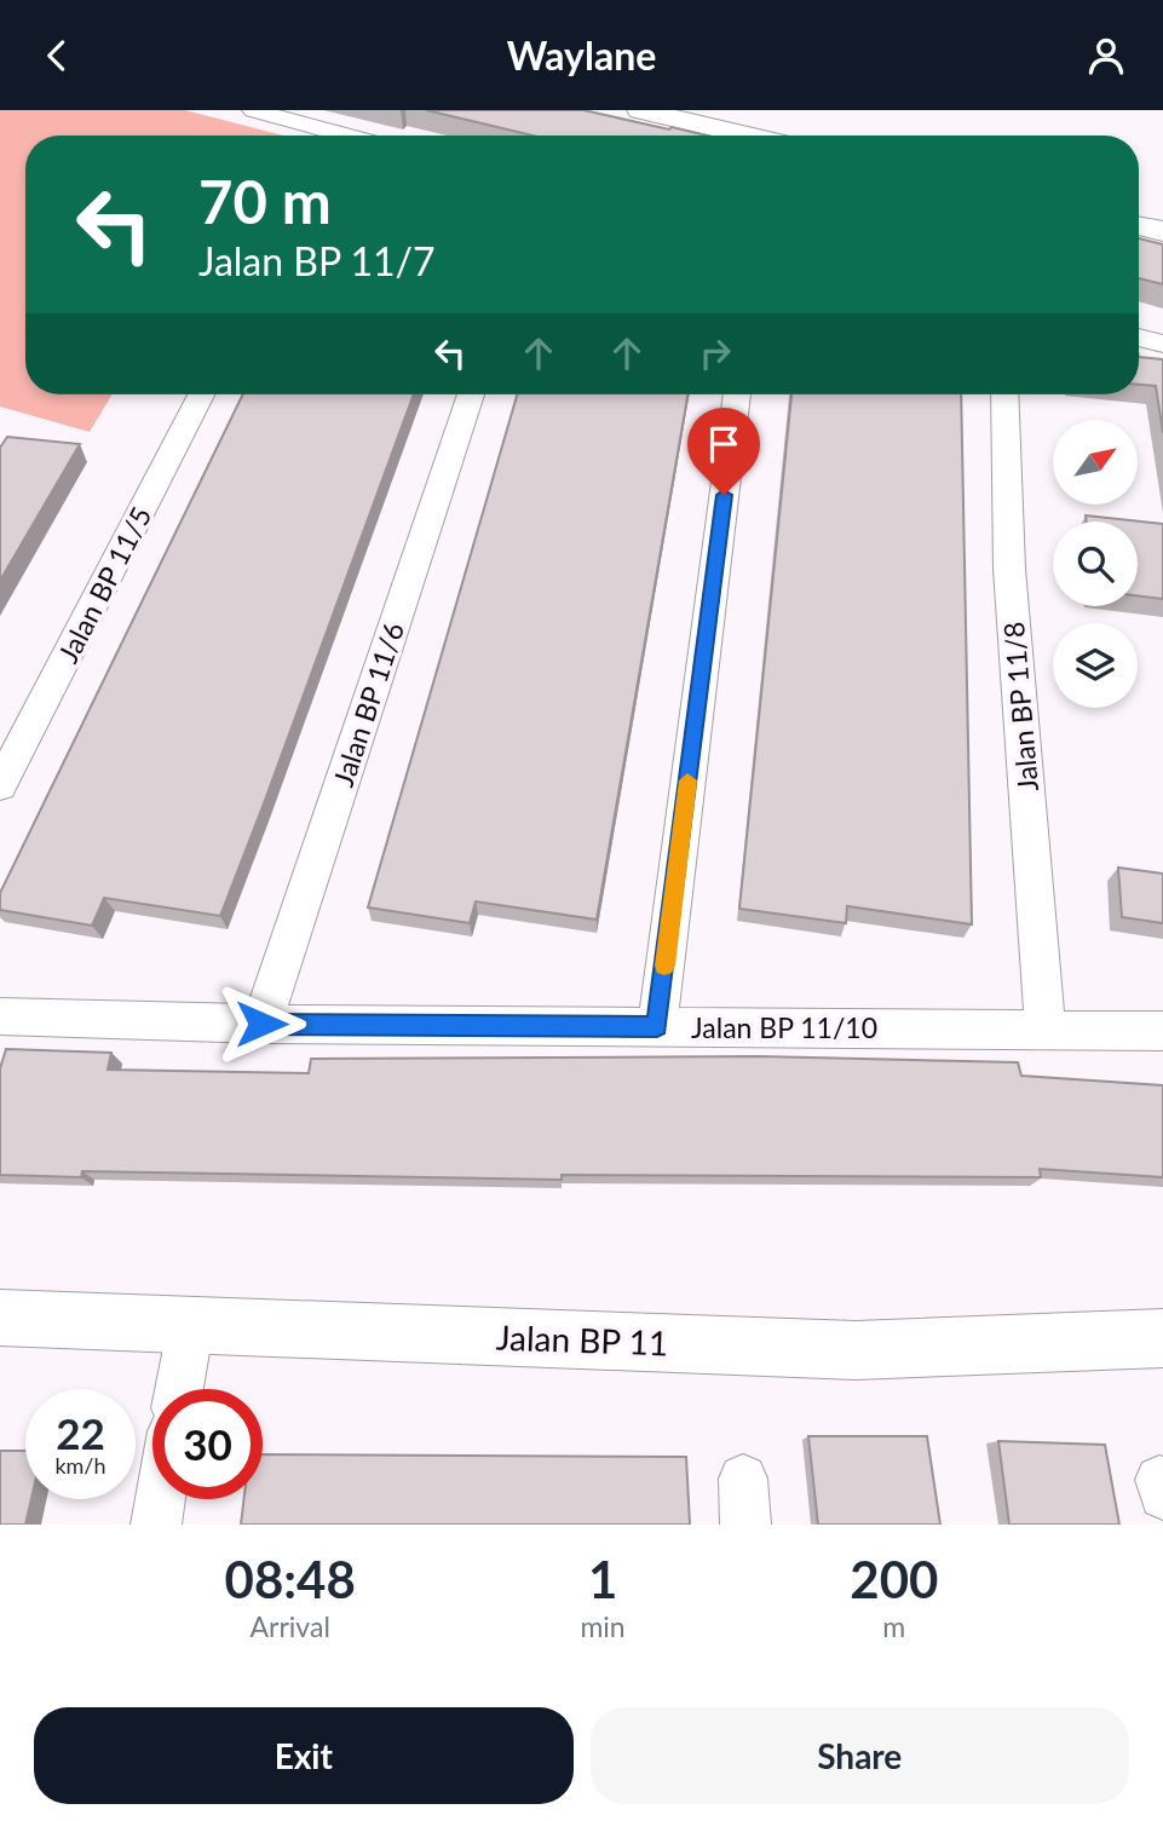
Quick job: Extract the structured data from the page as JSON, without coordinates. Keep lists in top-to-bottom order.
{
  "streets": {
    "street": [
      "Jalan BP 11/5",
      "Jalan BP 11/6",
      "Jalan BP 11/8",
      "Jalan BP 11/10",
      "Jalan BP 11"
    ]
  },
  "crossings": [
    ["Jalan BP 11/6", "Jalan BP 11/10"],
    ["Jalan BP 11/8", "Jalan BP 11/10"]
  ],
  "north": "top right",
  "page": {
    "header": "Waylane",
    "turn": ["70 m", "Jalan BP 11/7"],
    "speed": "22 km/h",
    "limit": "30",
    "eta": [
      "08:48",
      "Arrival",
      "1",
      "min",
      "200",
      "m"
    ],
    "buttons": ["Exit", "Share"]
  }
}
